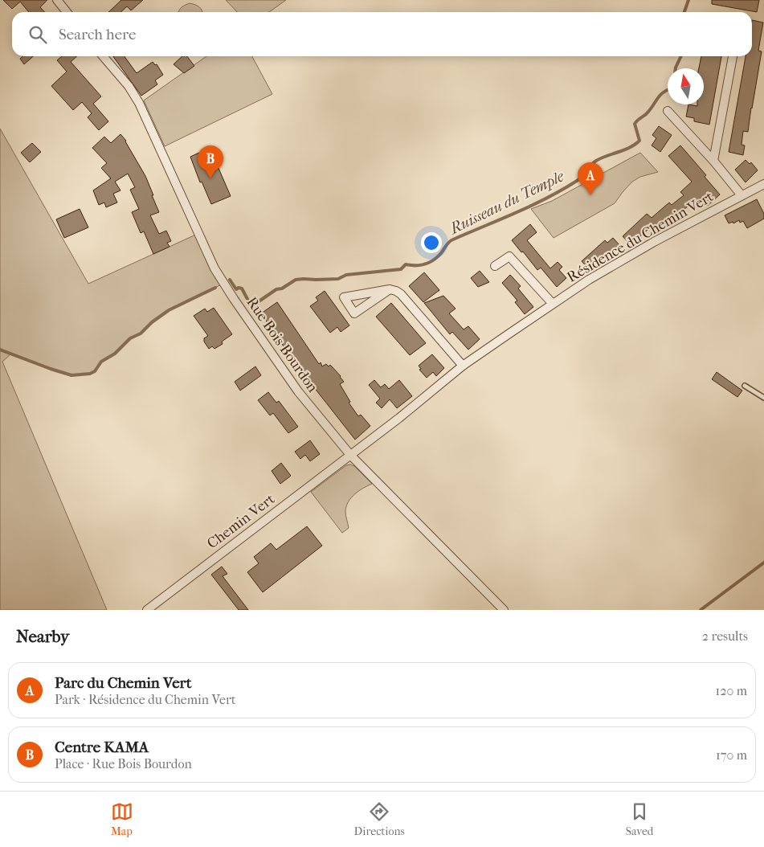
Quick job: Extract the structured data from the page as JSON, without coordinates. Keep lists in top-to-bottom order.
{
  "streets": {
    "street": ["Résidence du Chemin Vert", "Rue Bois Bourdon", "Chemin Vert"]
  },
  "crossings": [
    ["Résidence du Chemin Vert", "Rue Bois Bourdon"],
    ["Résidence du Chemin Vert", "Chemin Vert"],
    ["Rue Bois Bourdon", "Chemin Vert"]
  ],
  "water": ["Ruisseau du Temple"],
  "north": "top",
  "page": {
    "search": "Search here",
    "pins": ["B", "A"],
    "heading": ["Nearby", "2 results"],
    "list": [
      {
        "mark": "A",
        "name": "Parc du Chemin Vert",
        "note": "Park · Résidence du Chemin Vert",
        "value": "120 m"
      },
      {
        "mark": "B",
        "name": "Centre KAMA",
        "note": "Place · Rue Bois Bourdon",
        "value": "170 m"
      }
    ],
    "nav": ["Map", "Directions", "Saved"]
  }
}
